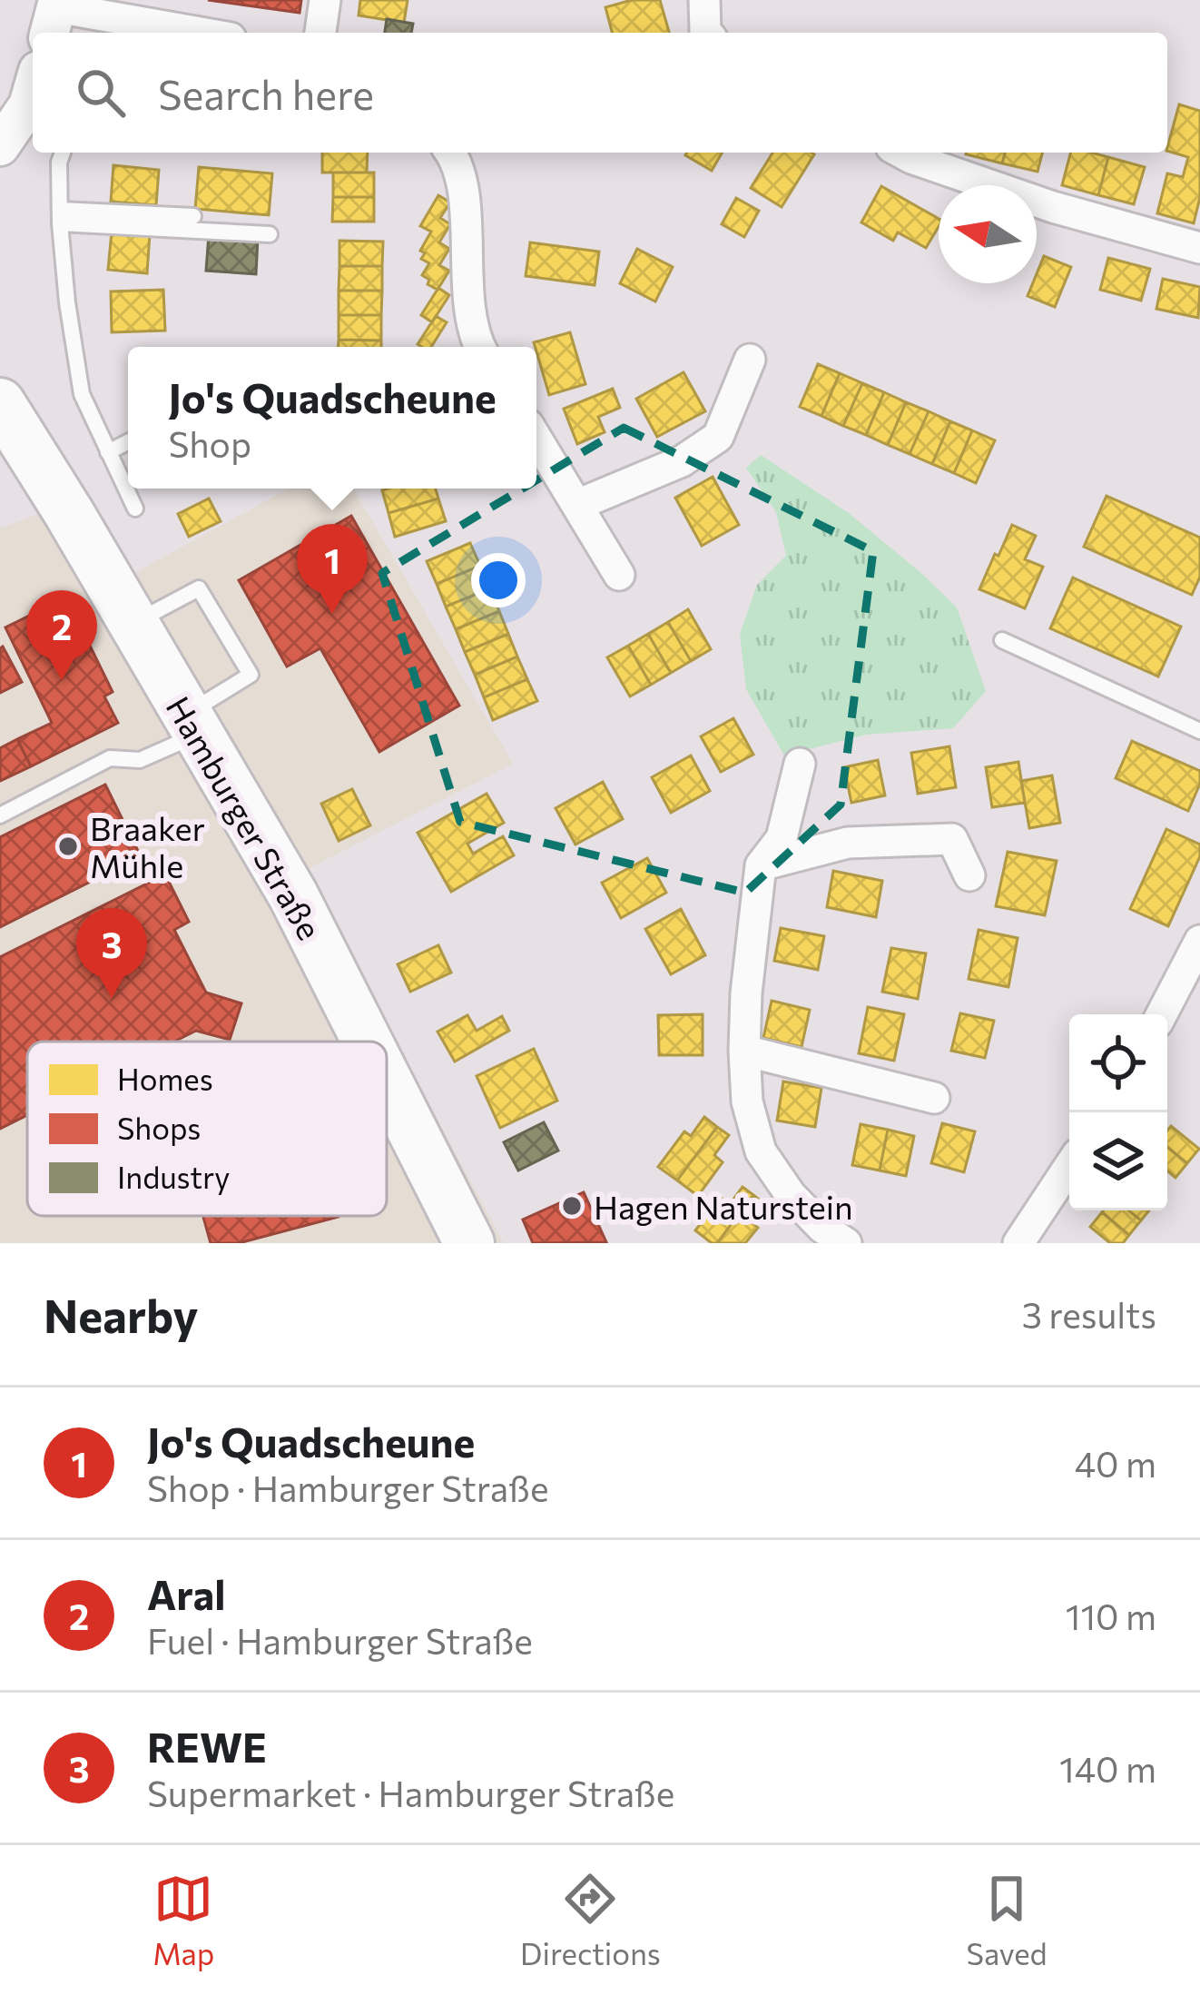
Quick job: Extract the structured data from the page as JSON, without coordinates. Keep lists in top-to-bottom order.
{
  "streets": {
    "main road": ["Hamburger Straße"]
  },
  "places": ["Braaker Mühle", "Hagen Naturstein"],
  "legend": ["Homes", "Shops", "Industry"],
  "north": "left",
  "page": {
    "search": "Search here",
    "popup": ["Jo's Quadscheune", "Shop"],
    "pins": ["1", "2", "3"],
    "heading": ["Nearby", "3 results"],
    "list": [
      {
        "mark": "1",
        "name": "Jo's Quadscheune",
        "note": "Shop · Hamburger Straße",
        "value": "40 m"
      },
      {
        "mark": "2",
        "name": "Aral",
        "note": "Fuel · Hamburger Straße",
        "value": "110 m"
      },
      {
        "mark": "3",
        "name": "REWE",
        "note": "Supermarket · Hamburger Straße",
        "value": "140 m"
      }
    ],
    "nav": ["Map", "Directions", "Saved"]
  }
}
